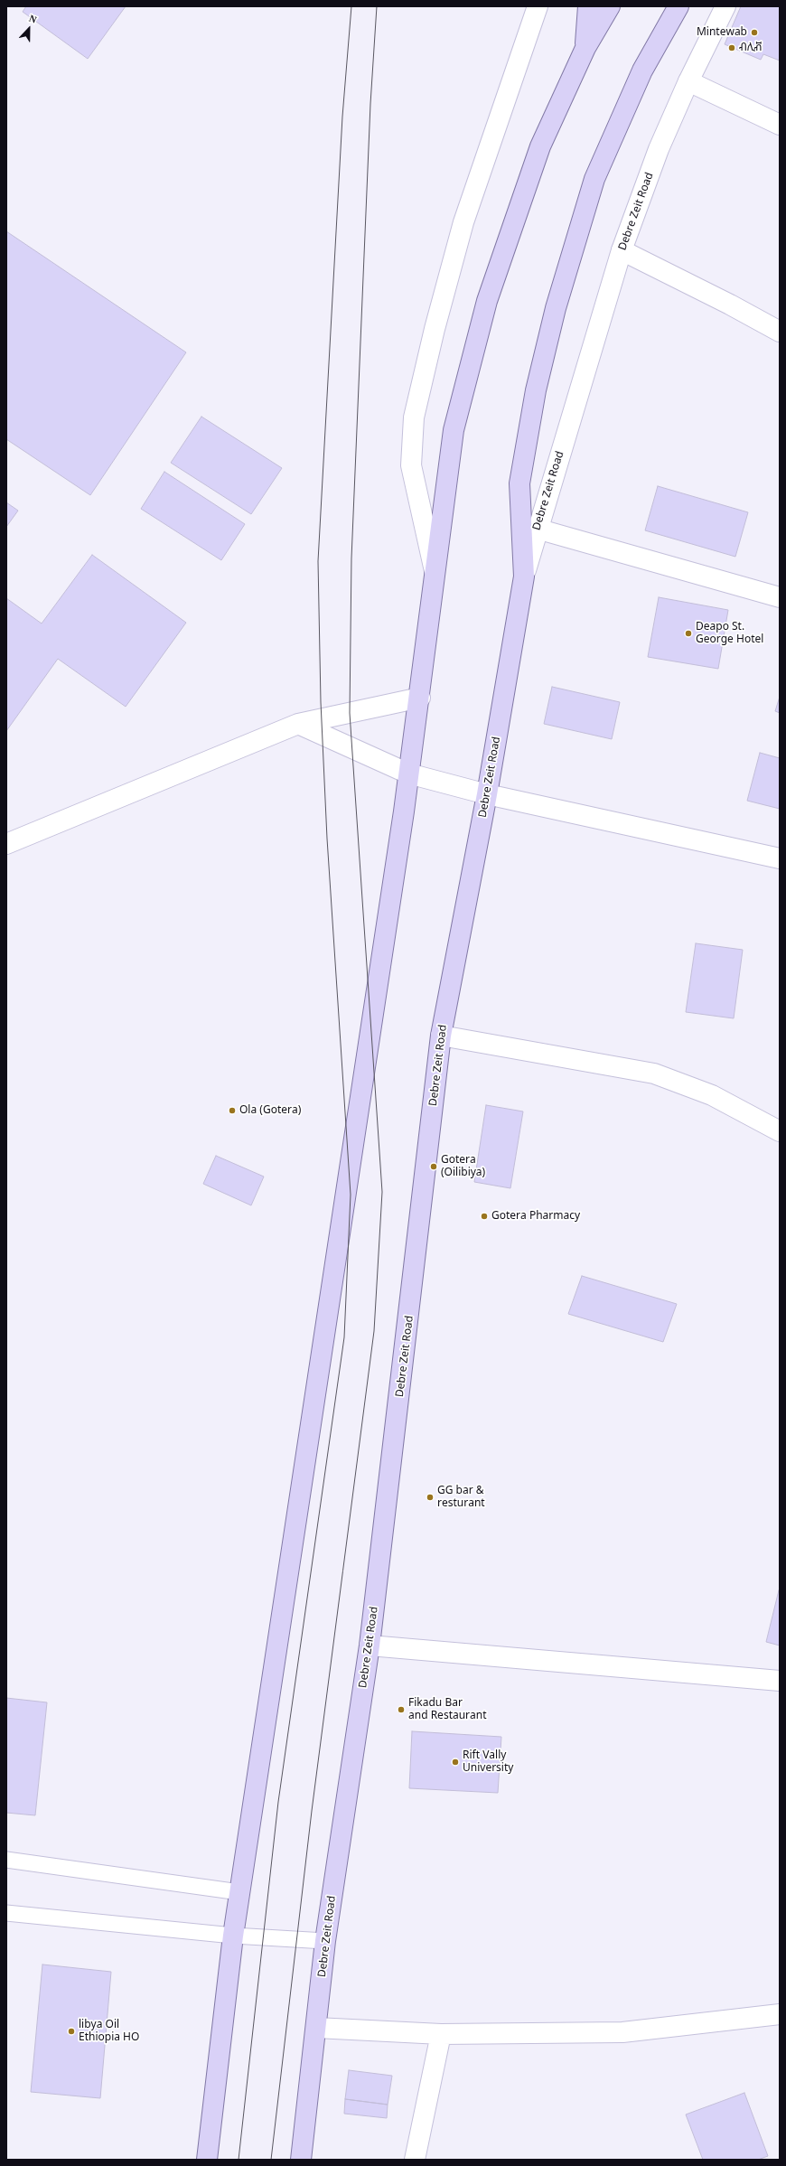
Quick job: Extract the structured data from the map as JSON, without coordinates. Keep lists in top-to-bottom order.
{
  "streets": {
    "main road": ["Debre Zeit Road"]
  },
  "places": [
    "Mintewab",
    "ብሊቭ",
    "Deapo St. George Hotel",
    "Ola (Gotera)",
    "Gotera (Oilibiya)",
    "Gotera Pharmacy",
    "GG bar & resturant",
    "Fikadu Bar and Restaurant",
    "Rift Vally University",
    "libya Oil Ethiopia HO"
  ],
  "north": "top"
}
